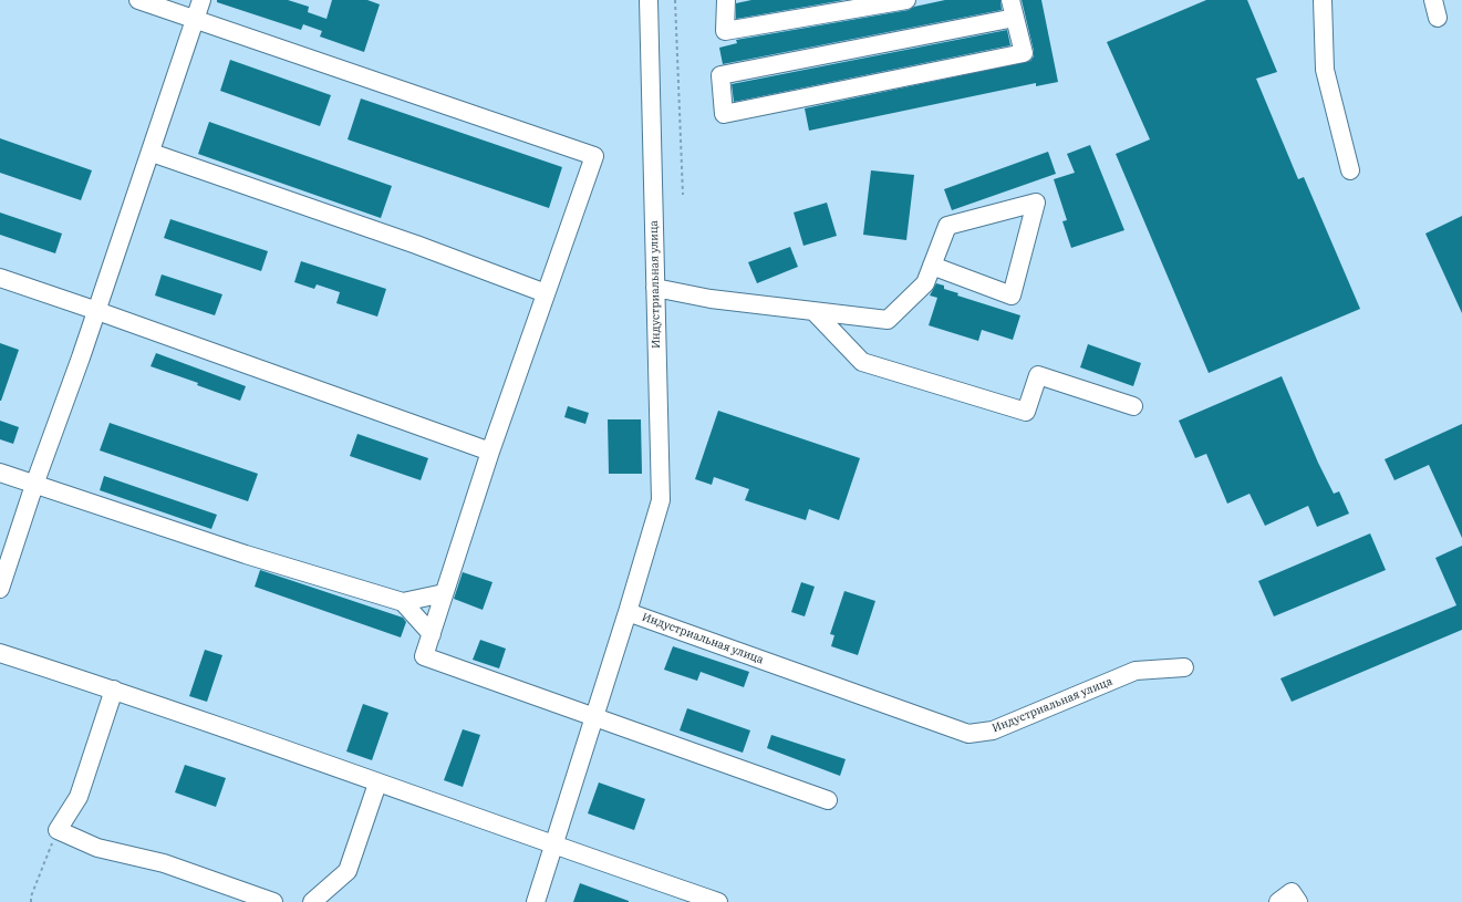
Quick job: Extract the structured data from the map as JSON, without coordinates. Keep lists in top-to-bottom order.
{
  "streets": {
    "street": ["Индустриальная улица"]
  }
}
